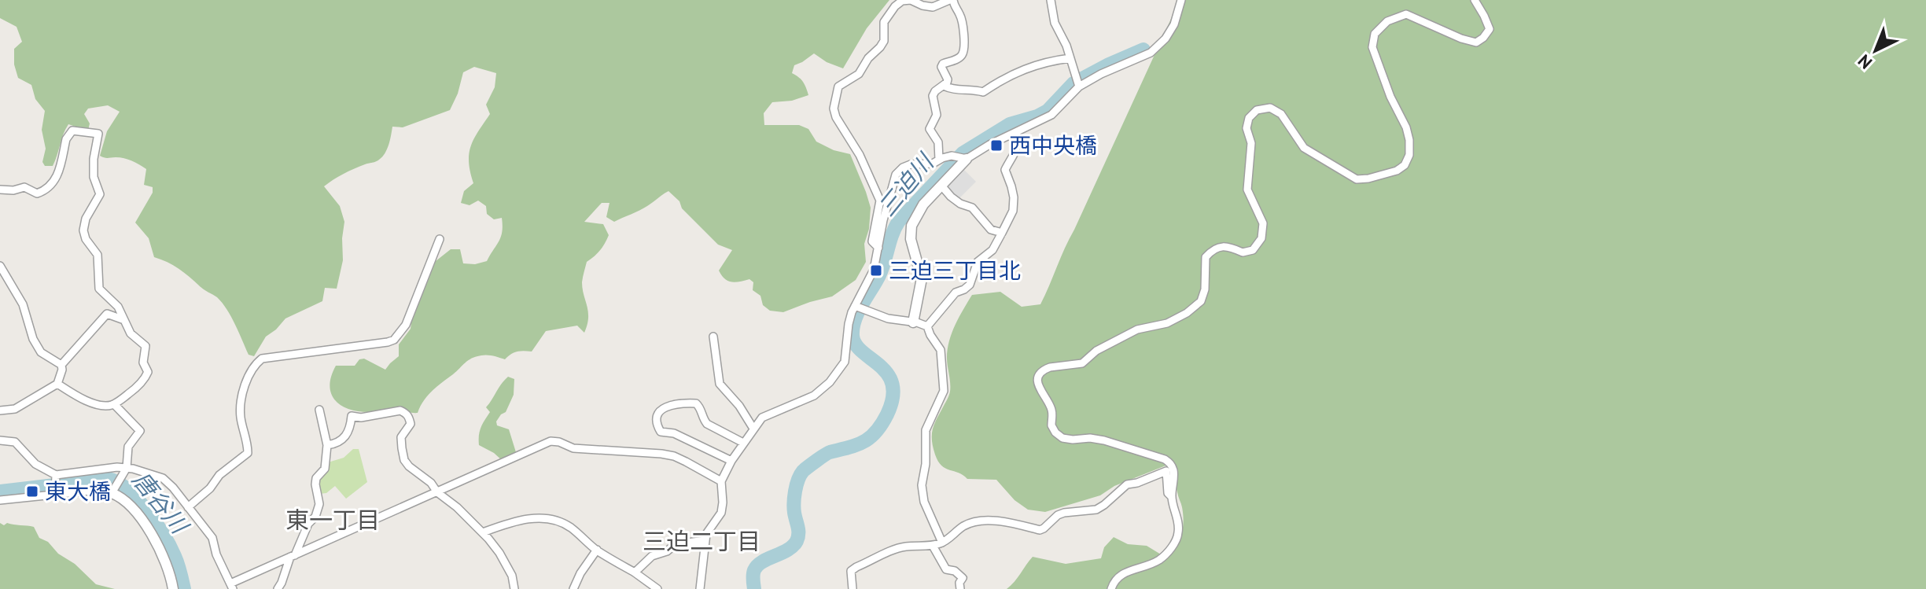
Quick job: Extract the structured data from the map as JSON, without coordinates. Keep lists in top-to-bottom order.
{
  "districts": ["東一丁目", "三迫二丁目"],
  "water": ["三迫川", "唐谷川"],
  "places": {
    "transit": ["西中央橋", "三迫三丁目北", "東大橋"]
  },
  "north": "bottom left"
}
